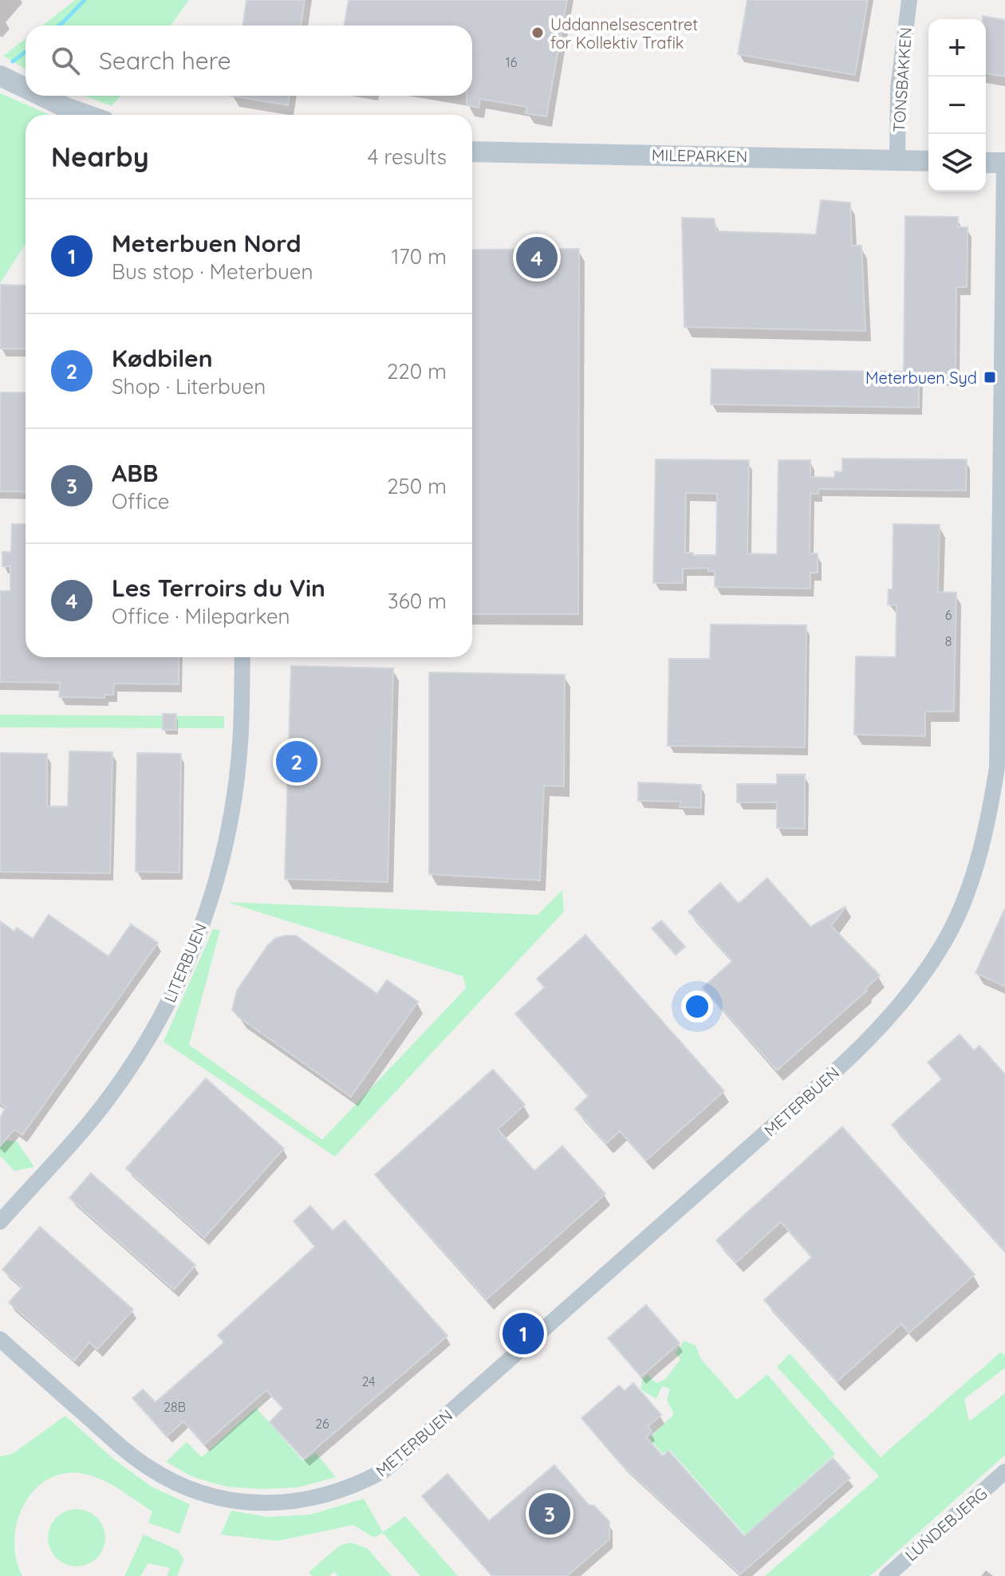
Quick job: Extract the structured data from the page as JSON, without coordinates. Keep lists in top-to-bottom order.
{
  "streets": {
    "street": [
      "TONSBAKKEN",
      "MILEPARKEN",
      "LITERBUEN",
      "METERBUEN",
      "LUNDEBJERG"
    ]
  },
  "crossings": [
    ["TONSBAKKEN", "MILEPARKEN"]
  ],
  "places": {
    "other": ["Uddannelsescentret for Kollektiv Trafik"],
    "transit": ["Meterbuen Syd"]
  },
  "house_numbers": [
    "16",
    "6",
    "8",
    "24",
    "28B",
    "26"
  ],
  "page": {
    "map_buttons": ["+", "−"],
    "search": "Search here",
    "heading": ["Nearby", "4 results"],
    "list": [
      {
        "mark": "1",
        "name": "Meterbuen Nord",
        "note": "Bus stop · Meterbuen",
        "value": "170 m"
      },
      {
        "mark": "2",
        "name": "Kødbilen",
        "note": "Shop · Literbuen",
        "value": "220 m"
      },
      {
        "mark": "3",
        "name": "ABB",
        "note": "Office",
        "value": "250 m"
      },
      {
        "mark": "4",
        "name": "Les Terroirs du Vin",
        "note": "Office · Mileparken",
        "value": "360 m"
      }
    ],
    "pins": [
      "4",
      "2",
      "1",
      "3"
    ]
  }
}
